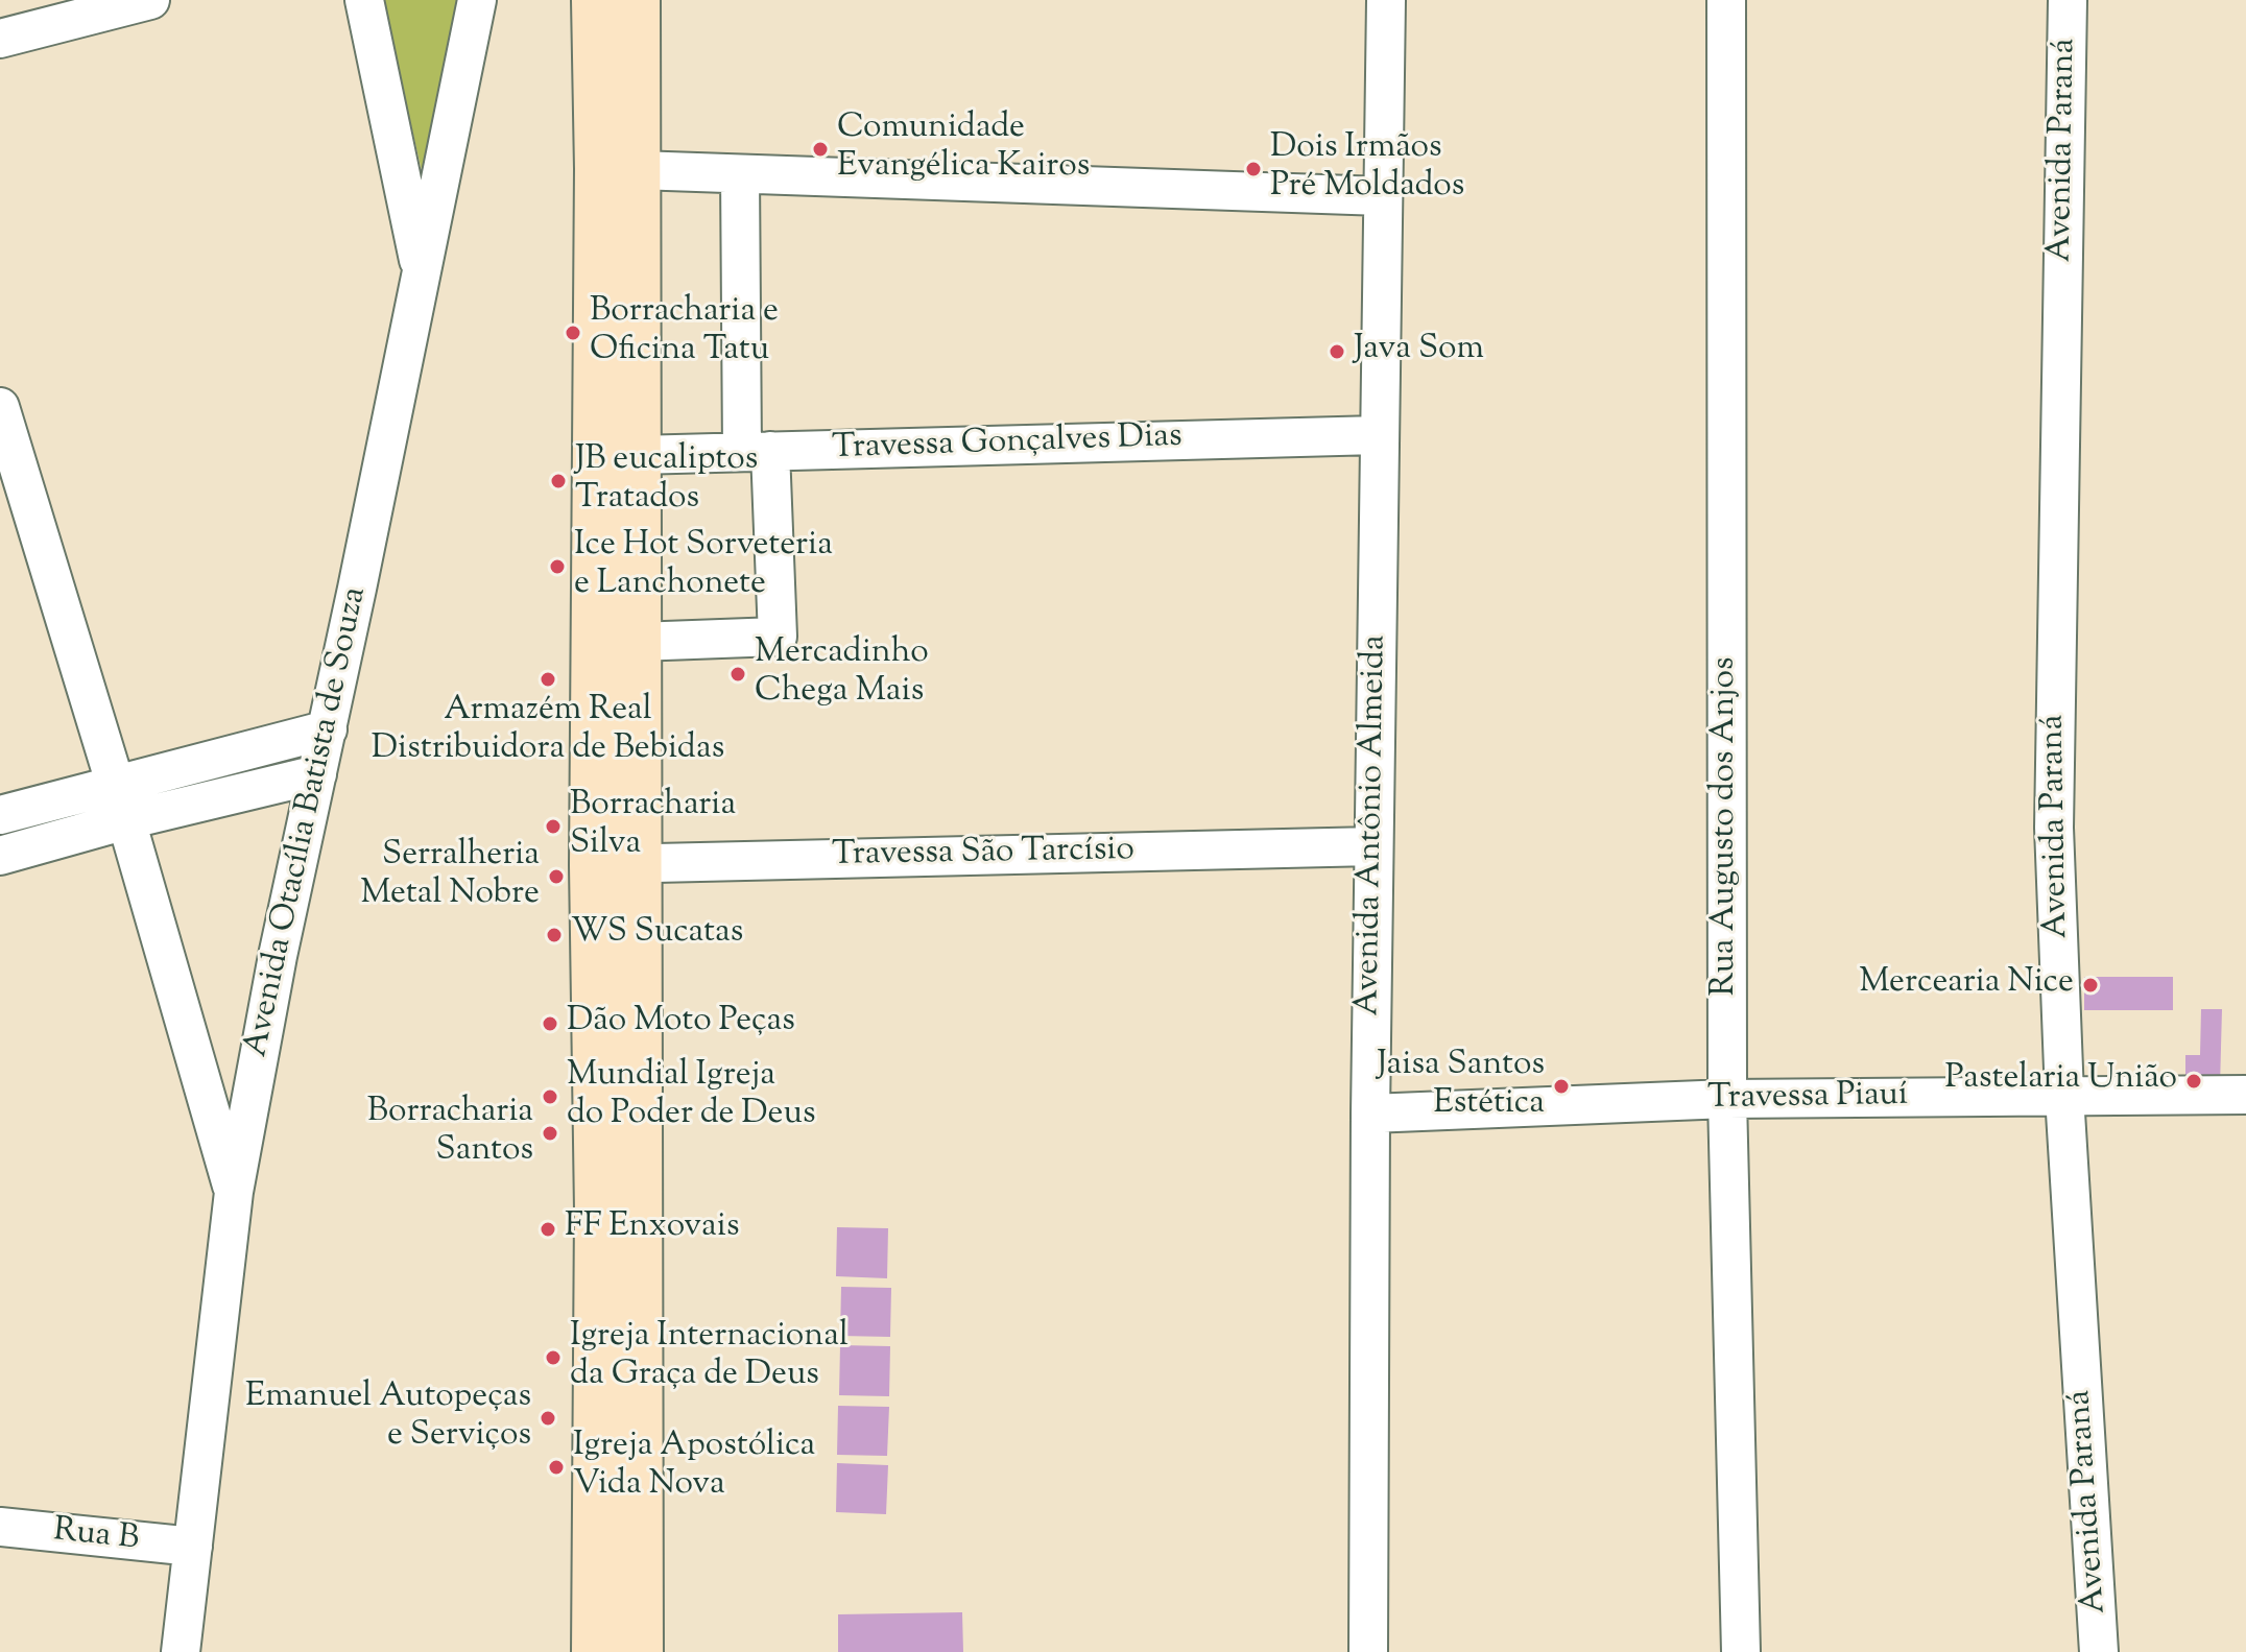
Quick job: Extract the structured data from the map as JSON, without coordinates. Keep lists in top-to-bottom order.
{
  "streets": {
    "street": [
      "Avenida Paraná",
      "Travessa Gonçalves Dias",
      "Avenida Otacília Batista de Souza",
      "Avenida Antônio Almeida",
      "Rua Augusto dos Anjos",
      "Travessa São Tarcísio",
      "Travessa Piauí",
      "Rua B"
    ]
  },
  "crossings": [
    ["Avenida Paraná", "Travessa Piauí"],
    ["Travessa Gonçalves Dias", "Avenida Antônio Almeida"],
    ["Avenida Otacília Batista de Souza", "Rua B"],
    ["Avenida Antônio Almeida", "Travessa São Tarcísio"],
    ["Avenida Antônio Almeida", "Travessa Piauí"],
    ["Rua Augusto dos Anjos", "Travessa Piauí"]
  ],
  "places": [
    "Comunidade Evangélica Kairos",
    "Dois Irmãos Pré Moldados",
    "Borracharia e Oficina Tatu",
    "Java Som",
    "JB eucaliptos Tratados",
    "Ice Hot Sorveteria e Lanchonete",
    "Mercadinho Chega Mais",
    "Armazém Real Distribuidora de Bebidas",
    "Borracharia Silva",
    "Serralheria Metal Nobre",
    "WS Sucatas",
    "Mercearia Nice",
    "Dão Moto Peças",
    "Pastelaria União",
    "Jaisa Santos Estética",
    "Mundial Igreja do Poder de Deus",
    "Borracharia Santos",
    "FF Enxovais",
    "Igreja Internacional da Graça de Deus",
    "Emanuel Autopeças e Serviços",
    "Igreja Apostólica Vida Nova"
  ]
}
